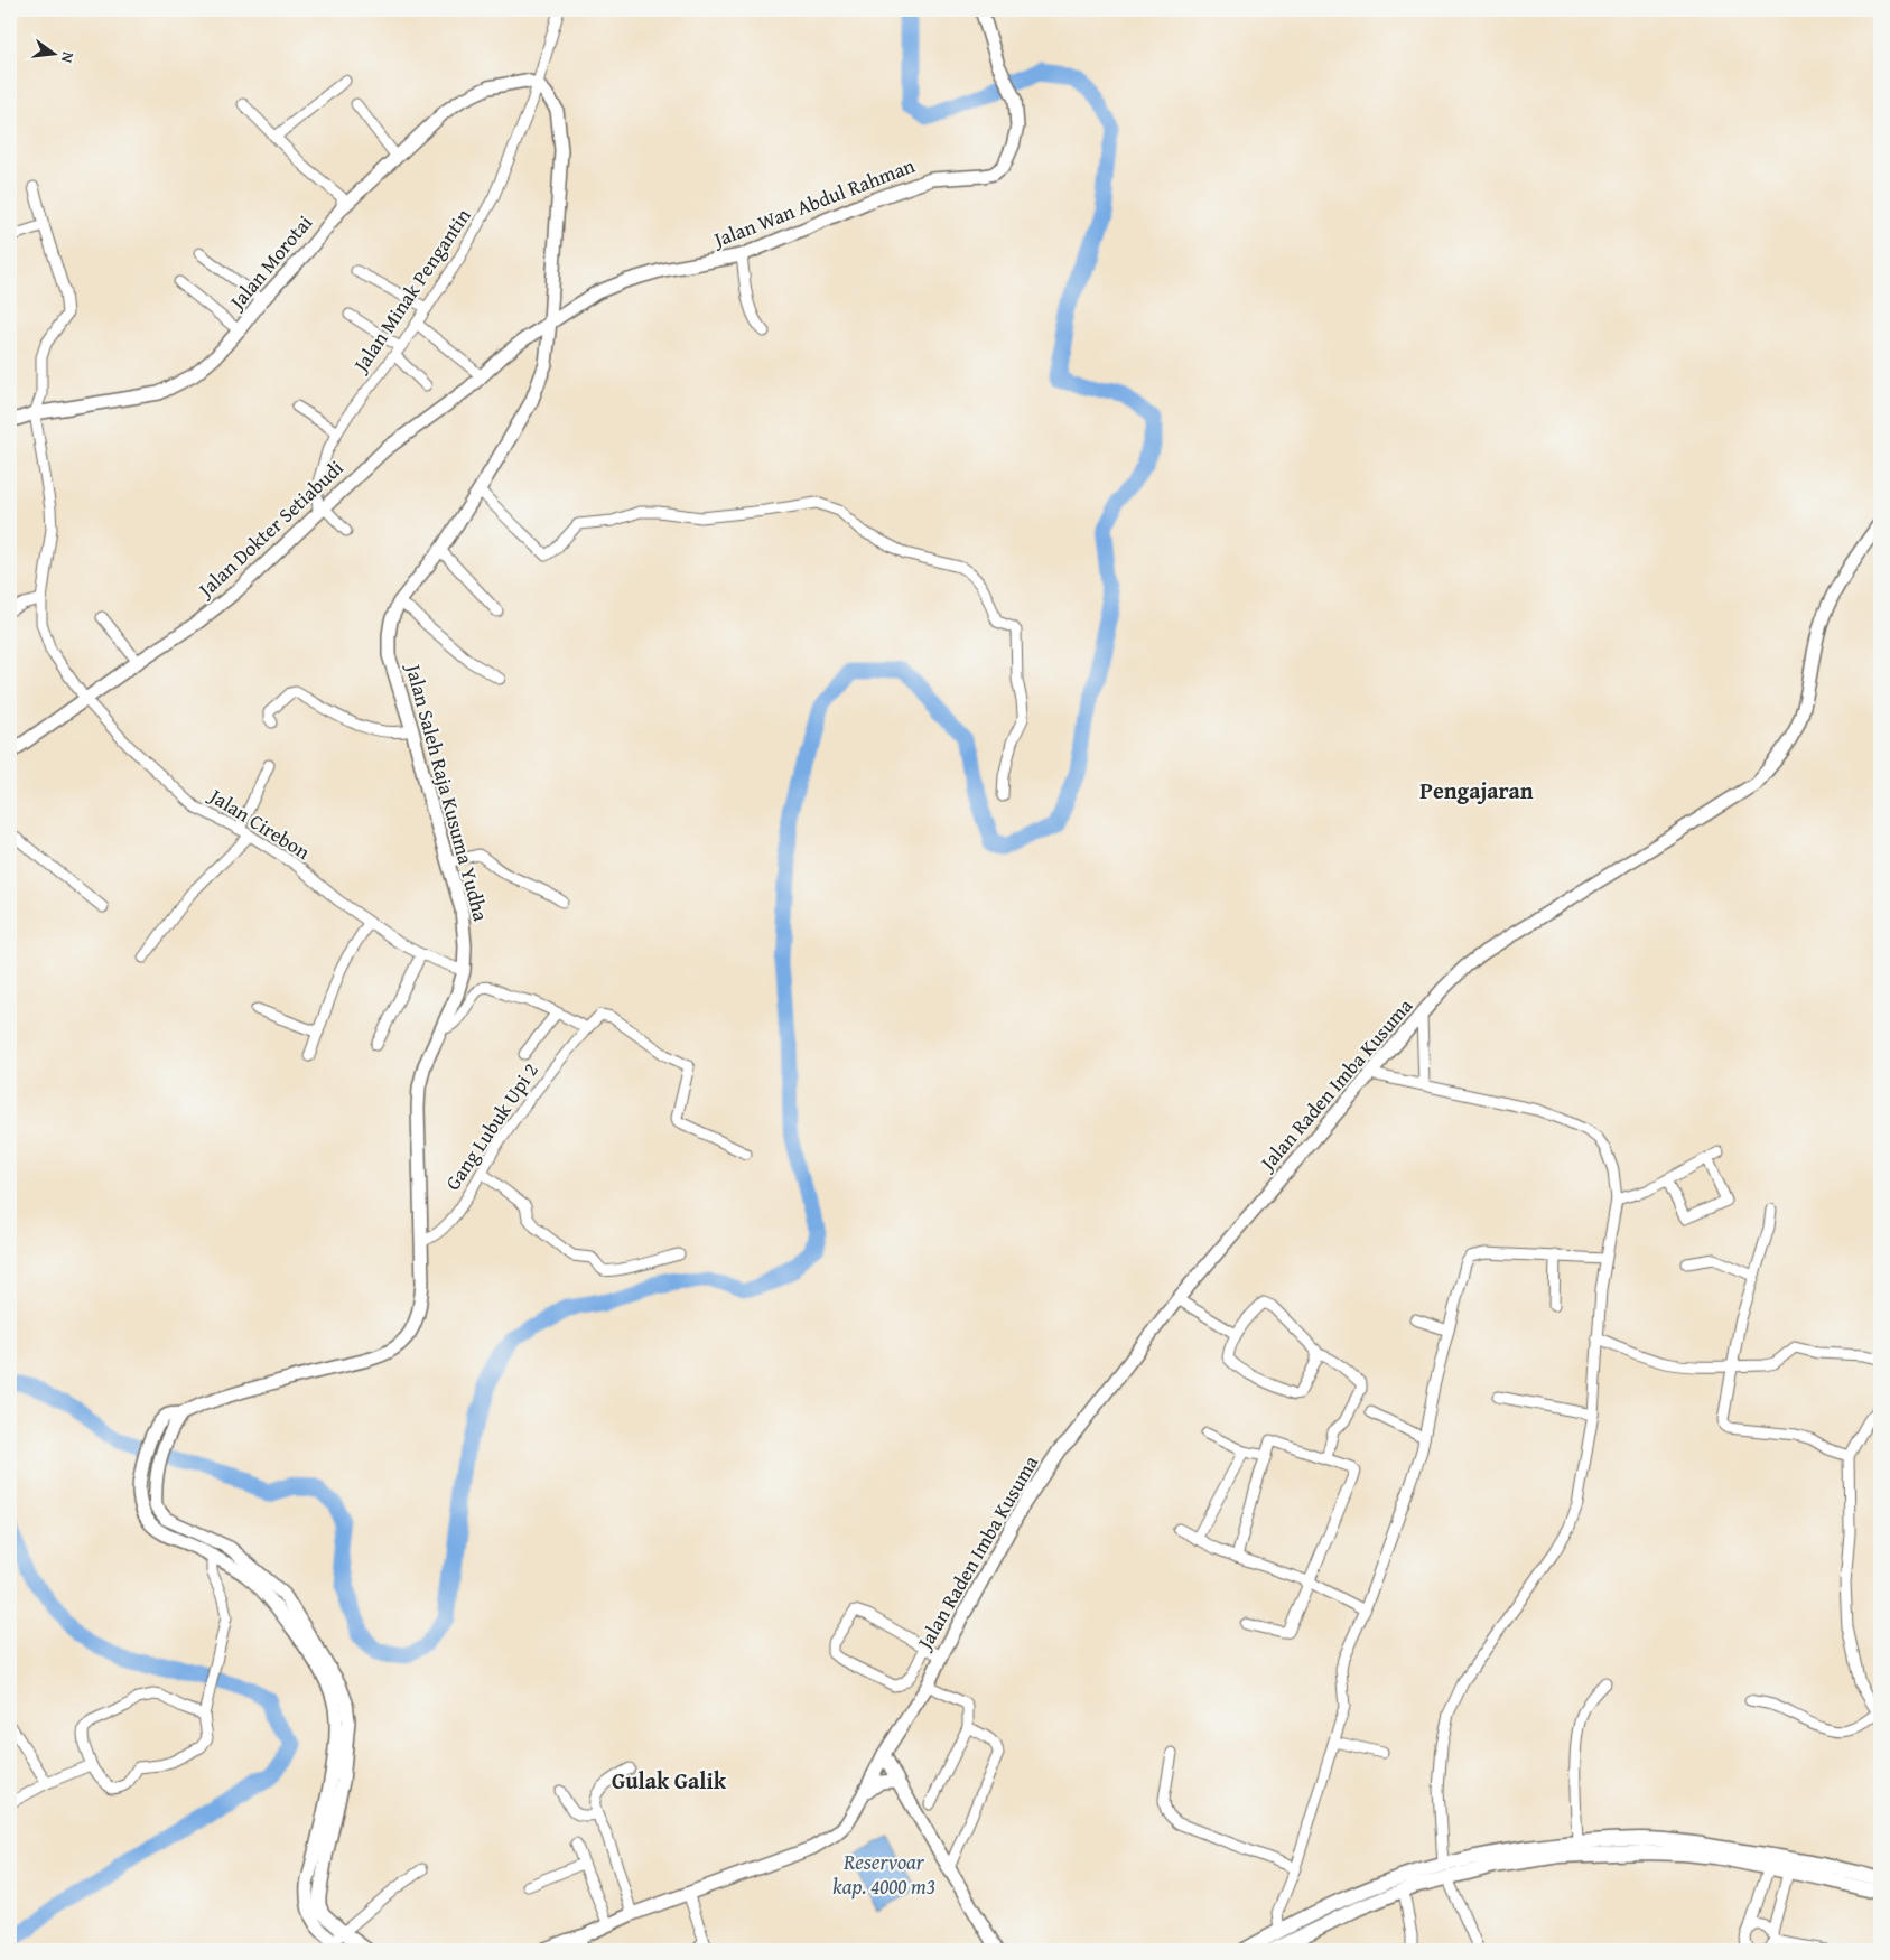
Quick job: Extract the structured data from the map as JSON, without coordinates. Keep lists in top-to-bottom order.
{
  "streets": {
    "street": [
      "Jalan Wan Abdul Rahman",
      "Jalan Morotai",
      "Jalan Minak Pengantin",
      "Jalan Dokter Setiabudi",
      "Jalan Saleh Raja Kusuma Yudha",
      "Jalan Cirebon",
      "Jalan Raden Imba Kusuma",
      "Gang Lubuk Upi 2"
    ]
  },
  "crossings": [
    ["Jalan Wan Abdul Rahman", "Jalan Dokter Setiabudi"],
    ["Jalan Wan Abdul Rahman", "Jalan Saleh Raja Kusuma Yudha"],
    ["Jalan Morotai", "Jalan Minak Pengantin"],
    ["Jalan Morotai", "Jalan Saleh Raja Kusuma Yudha"],
    ["Jalan Morotai", "Jalan Cirebon"],
    ["Jalan Minak Pengantin", "Jalan Dokter Setiabudi"],
    ["Jalan Minak Pengantin", "Jalan Saleh Raja Kusuma Yudha"],
    ["Jalan Dokter Setiabudi", "Jalan Saleh Raja Kusuma Yudha"],
    ["Jalan Dokter Setiabudi", "Jalan Cirebon"],
    ["Jalan Saleh Raja Kusuma Yudha", "Jalan Cirebon"],
    ["Jalan Saleh Raja Kusuma Yudha", "Gang Lubuk Upi 2"]
  ],
  "districts": ["Pengajaran", "Gulak Galik"],
  "water": ["Reservoar kap. 4000 m3"],
  "north": "right"
}
